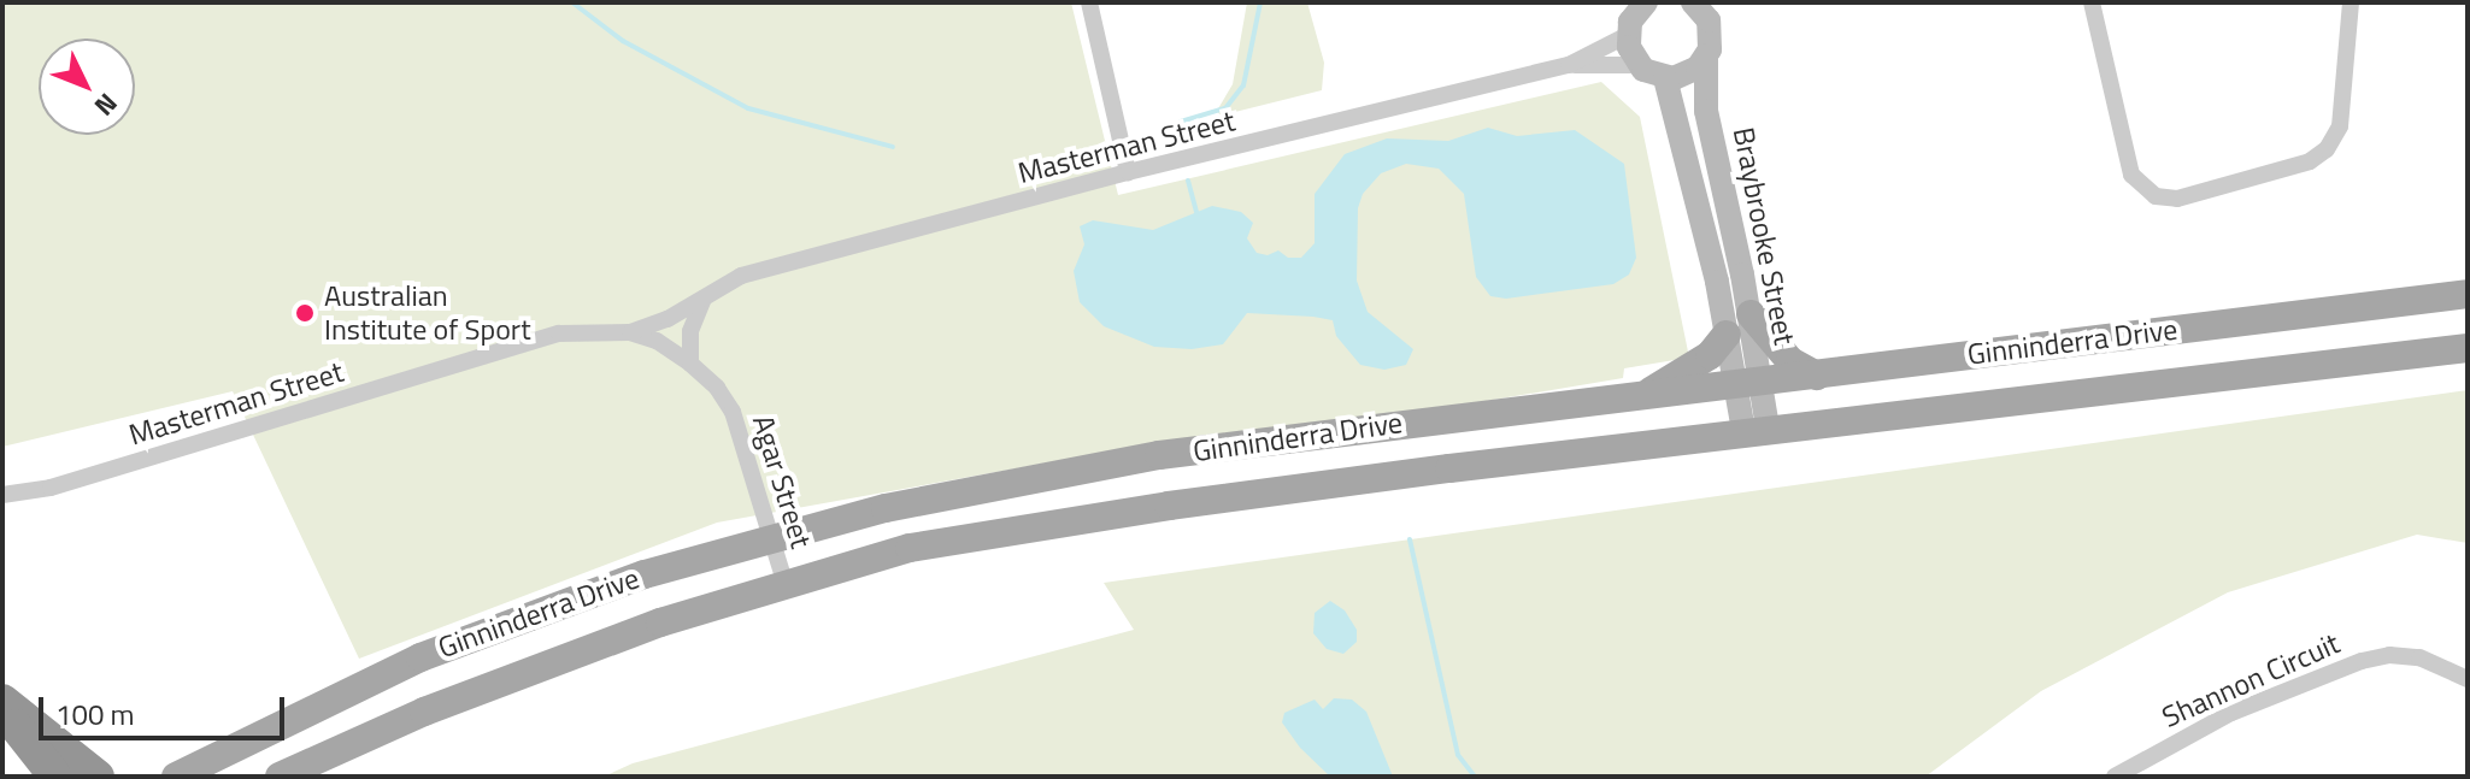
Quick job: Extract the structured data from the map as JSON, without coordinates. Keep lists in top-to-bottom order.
{
  "streets": {
    "main road": ["Ginninderra Drive"],
    "street": [
      "Masterman Street",
      "Braybrooke Street",
      "Agar Street",
      "Shannon Circuit"
    ]
  },
  "crossings": [
    ["Masterman Street", "Agar Street"],
    ["Braybrooke Street", "Ginninderra Drive"],
    ["Ginninderra Drive", "Agar Street"]
  ],
  "places": ["Australian Institute of Sport"],
  "scale_bar": "100 m",
  "north": "bottom right"
}
